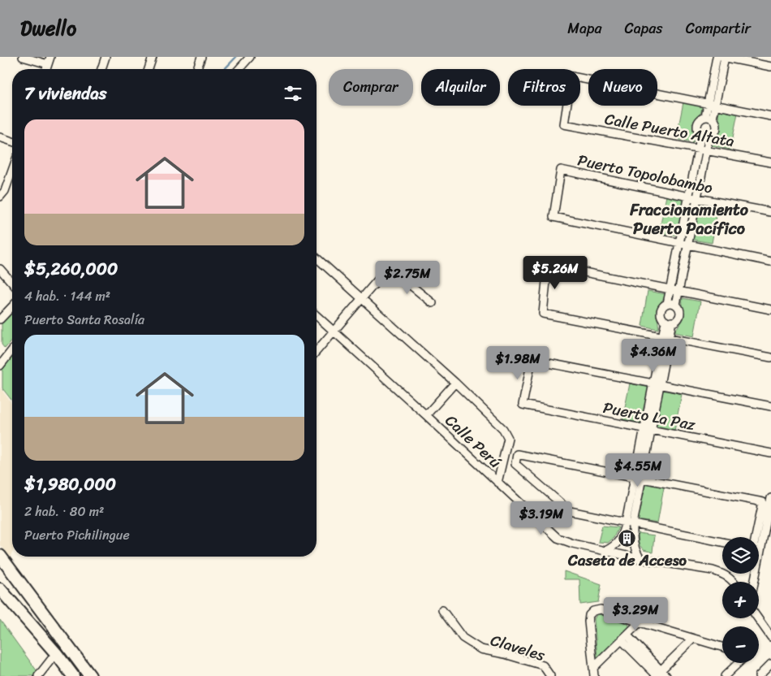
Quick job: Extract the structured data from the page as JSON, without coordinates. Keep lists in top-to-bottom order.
{
  "streets": {
    "street": [
      "Calle Puerto Altata",
      "Puerto Topolobambo",
      "Puerto La Paz",
      "Calle Perú",
      "Claveles"
    ]
  },
  "districts": ["Fraccionamiento Puerto Pacífico"],
  "places": {
    "building": ["Caseta de Acceso"]
  },
  "page": {
    "header": "Dwello",
    "nav": ["Mapa", "Capas", "Compartir"],
    "chip": [
      "Comprar",
      "Alquilar",
      "Filtros",
      "Nuevo"
    ],
    "heading": "7 viviendas",
    "list": [
      {
        "name": "$5,260,000",
        "note": "4 hab. · 144 m² · Puerto Santa Rosalía"
      },
      {
        "name": "$1,980,000",
        "note": "2 hab. · 80 m² · Puerto Pichilingue"
      }
    ],
    "price": [
      "$5.26M",
      "$2.75M",
      "$4.36M",
      "$1.98M",
      "$4.55M",
      "$3.19M",
      "$3.29M"
    ],
    "map_buttons": ["+", "−"]
  }
}
